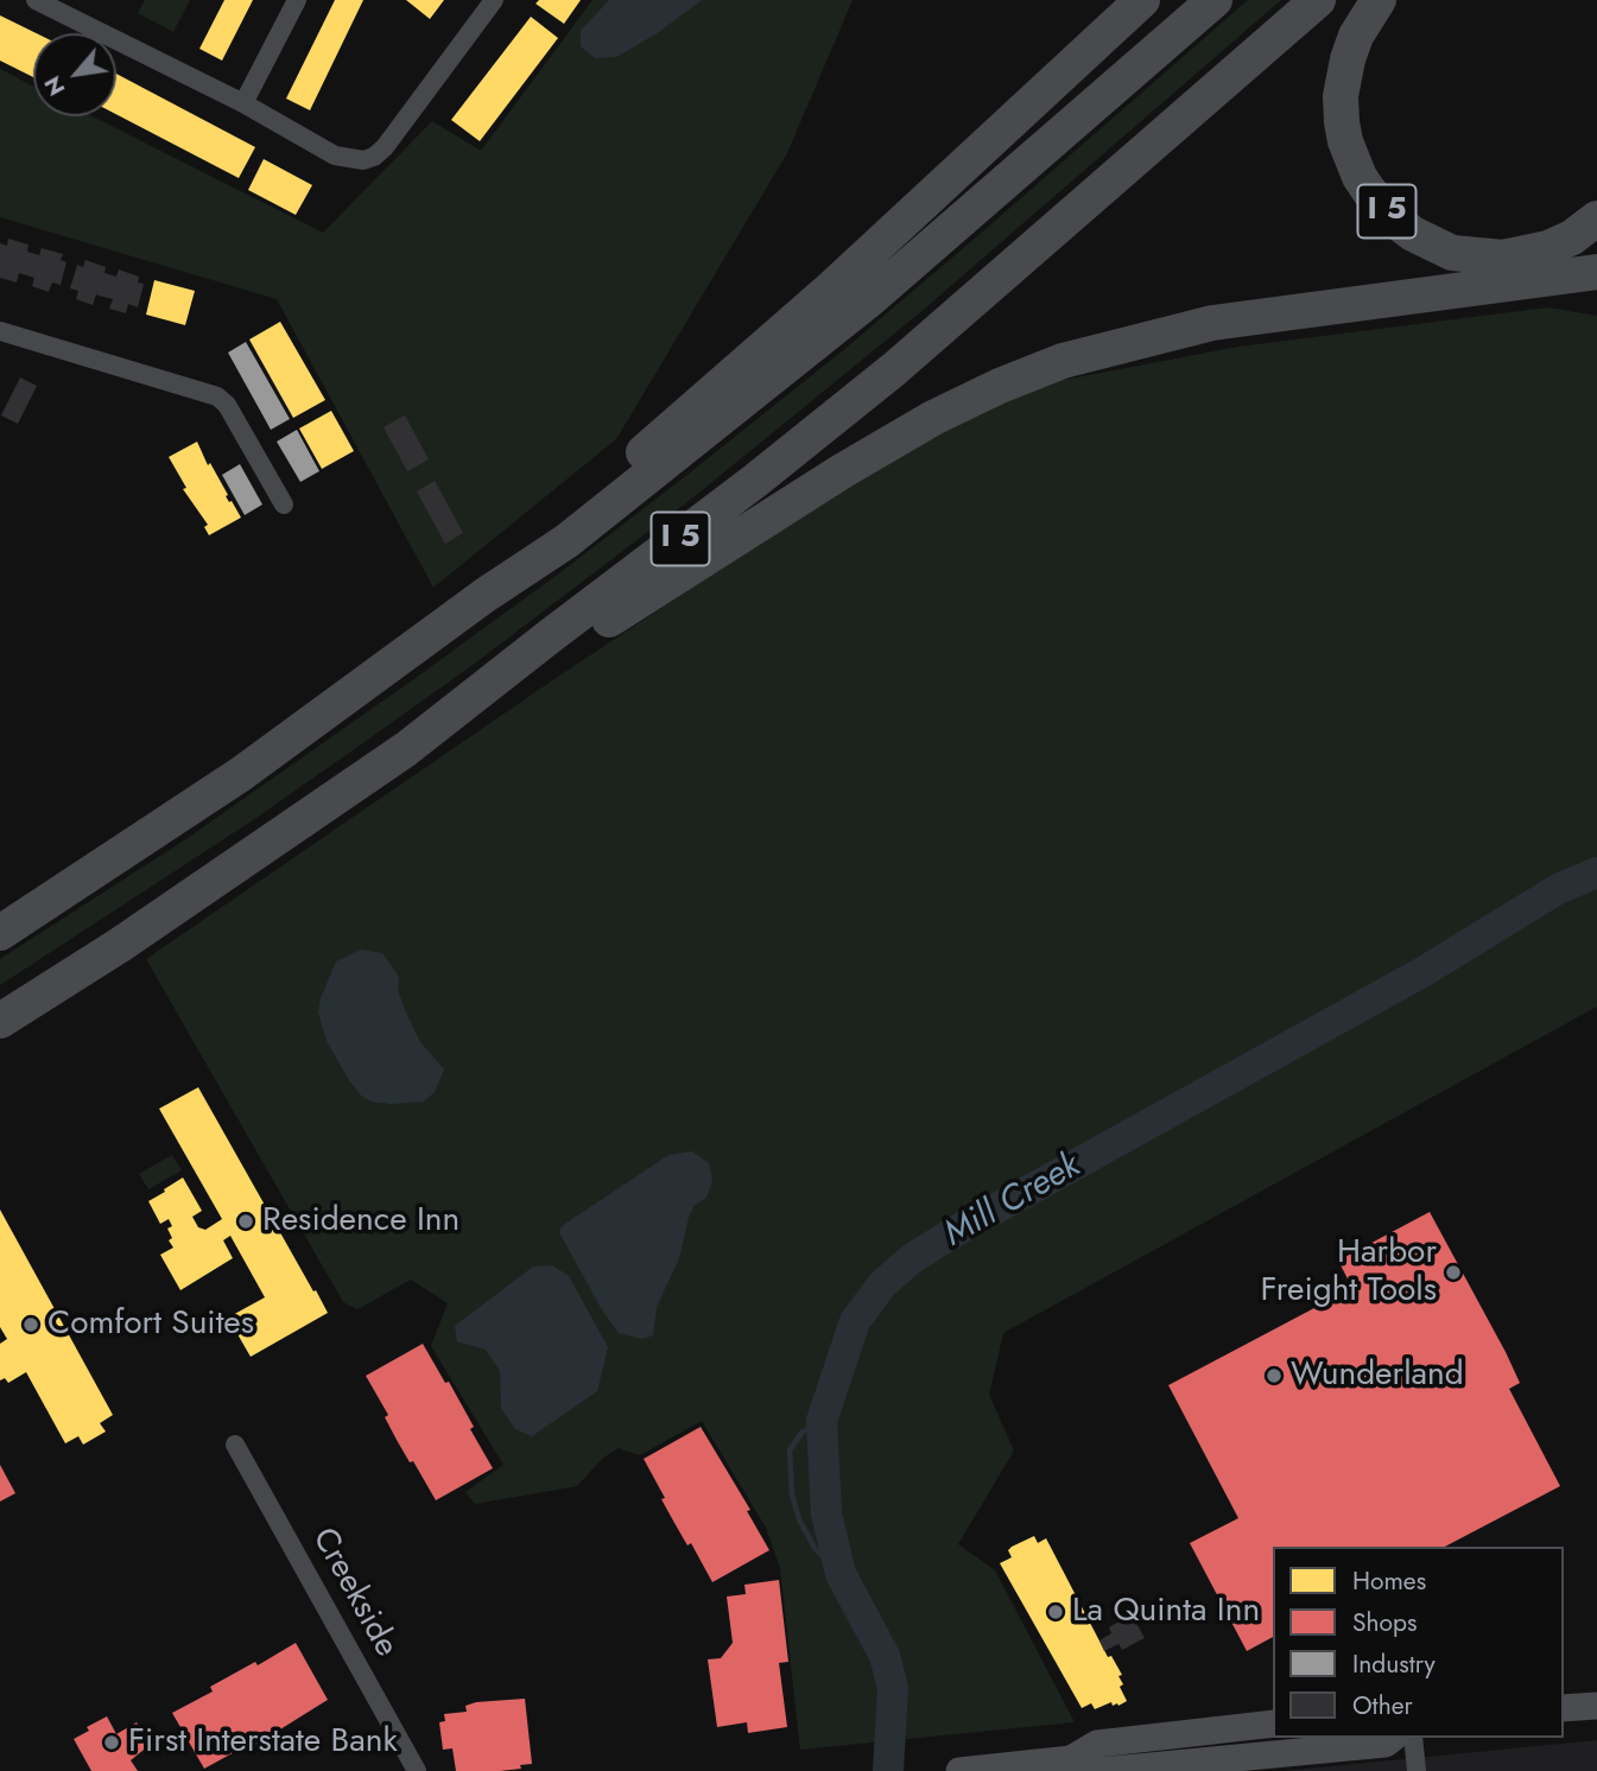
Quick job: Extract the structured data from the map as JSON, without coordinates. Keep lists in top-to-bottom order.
{
  "streets": {
    "highway": ["I 5"],
    "street": ["Creekside"]
  },
  "water": ["Mill Creek"],
  "places": [
    "Residence Inn",
    "Harbor Freight Tools",
    "Comfort Suites",
    "Wunderland",
    "La Quinta Inn",
    "First Interstate Bank"
  ],
  "legend": [
    "Homes",
    "Shops",
    "Industry",
    "Other"
  ],
  "north": "bottom left"
}
